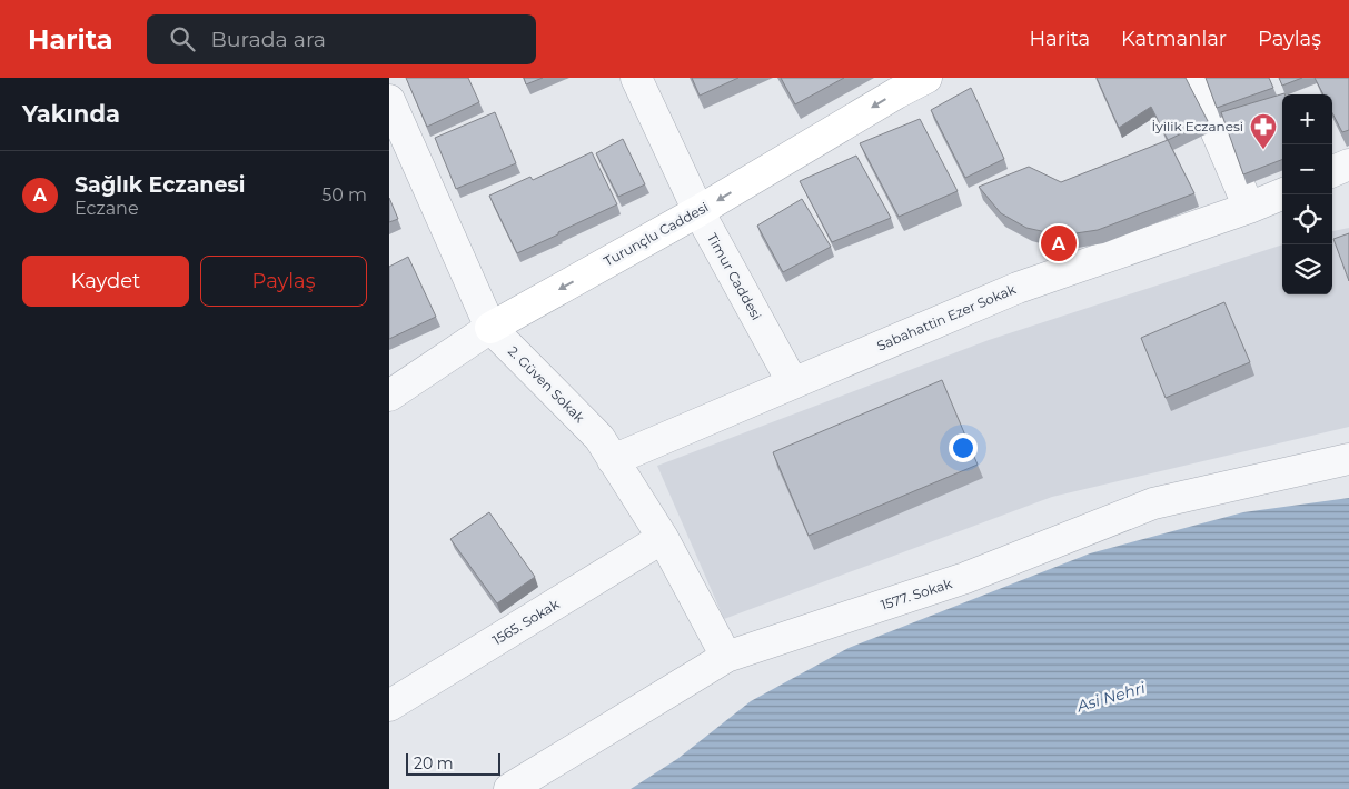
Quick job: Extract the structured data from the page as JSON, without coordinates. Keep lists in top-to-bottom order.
{
  "streets": {
    "street": [
      "Turunçlu Caddesi",
      "Timur Caddesi",
      "Sabahattin Ezer Sokak",
      "2. Güven Sokak",
      "1577. Sokak",
      "1565. Sokak"
    ]
  },
  "crossings": [
    ["Turunçlu Caddesi", "Timur Caddesi"],
    ["Turunçlu Caddesi", "2. Güven Sokak"],
    ["Timur Caddesi", "Sabahattin Ezer Sokak"],
    ["Sabahattin Ezer Sokak", "2. Güven Sokak"],
    ["2. Güven Sokak", "1577. Sokak"],
    ["2. Güven Sokak", "1565. Sokak"]
  ],
  "one_way": ["Turunçlu Caddesi"],
  "water": ["Asi Nehri"],
  "places": {
    "pharmacy": ["İyilik Eczanesi"]
  },
  "scale_bar": "20 m",
  "page": {
    "header": "Harita",
    "search": "Burada ara",
    "nav": ["Harita", "Katmanlar", "Paylaş"],
    "heading": "Yakında",
    "map_buttons": ["+", "−"],
    "list": [
      {
        "mark": "A",
        "name": "Sağlık Eczanesi",
        "note": "Eczane",
        "value": "50 m"
      }
    ],
    "pins": "A",
    "buttons": ["Kaydet", "Paylaş"],
    "scale": "20 m"
  }
}
